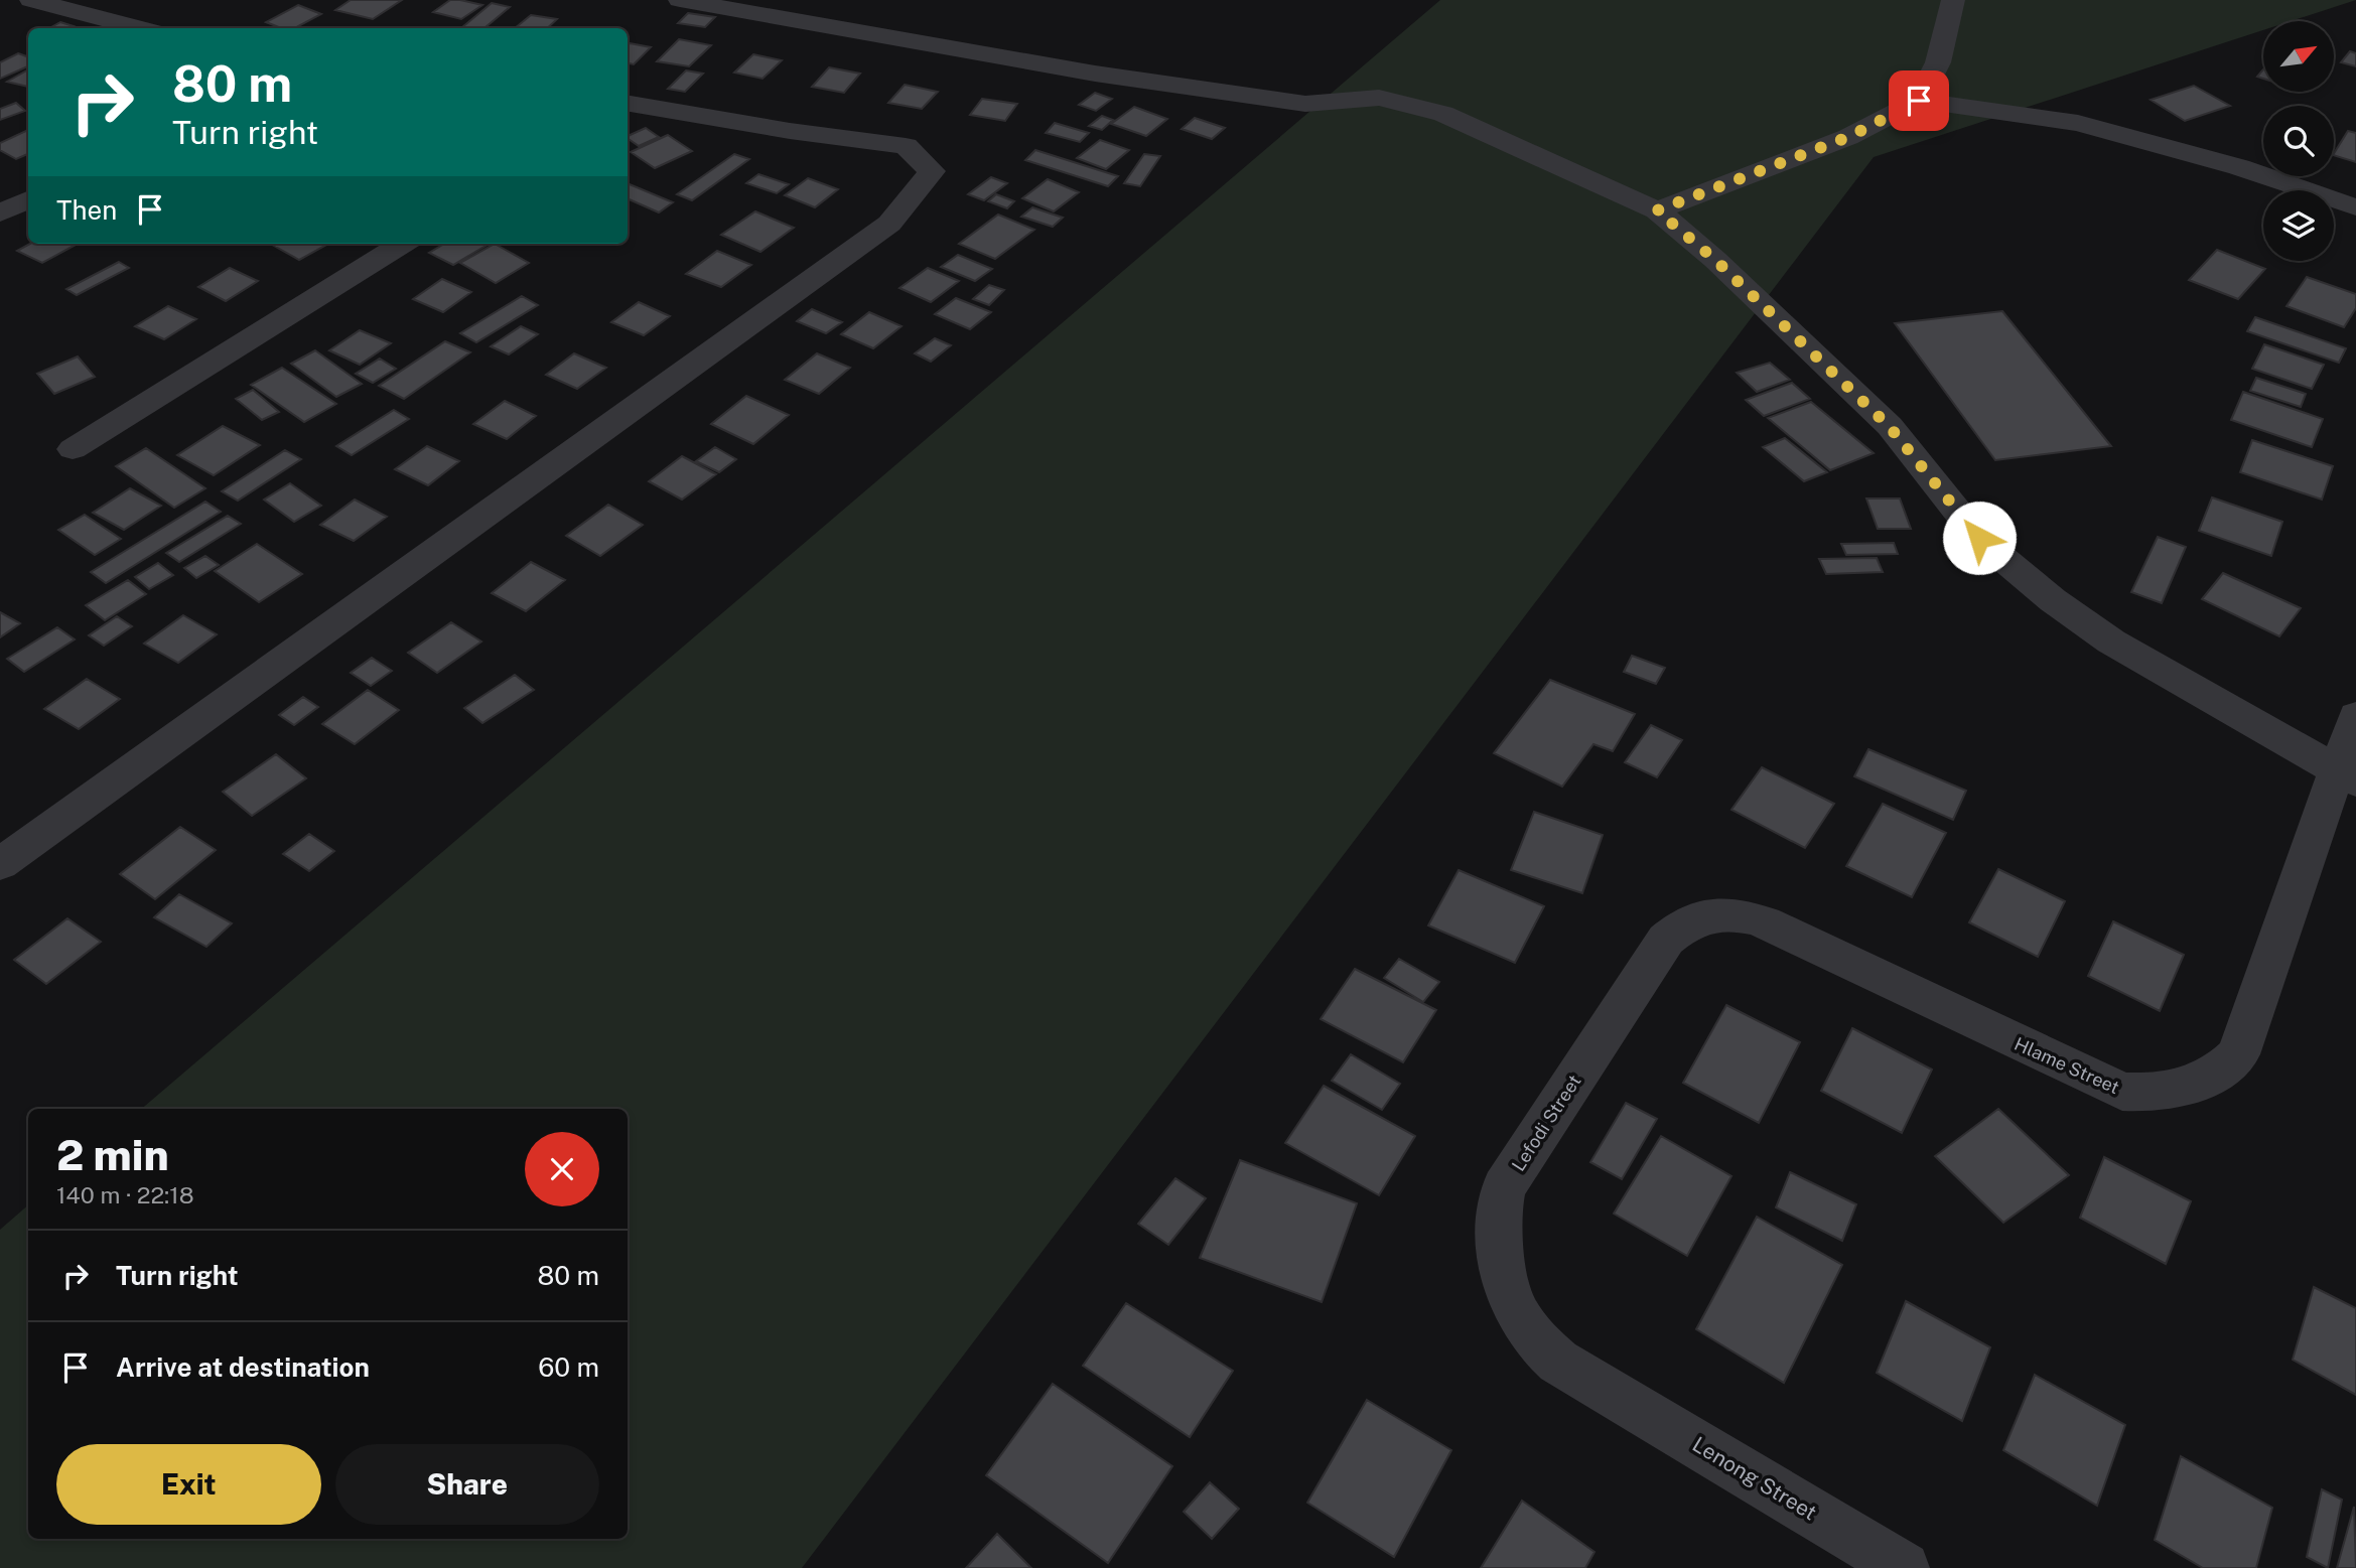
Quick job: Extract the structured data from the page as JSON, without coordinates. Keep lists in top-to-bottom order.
{
  "streets": {
    "street": ["Hlame Street", "Lefodi Street", "Lenong Street"]
  },
  "crossings": [
    ["Hlame Street", "Lefodi Street"],
    ["Lefodi Street", "Lenong Street"]
  ],
  "north": "top right",
  "page": {
    "turn": ["80 m", "Turn right"],
    "then": "Then",
    "heading": ["2 min", "140 m · 22:18"],
    "list": [
      {
        "name": "Turn right",
        "value": "80 m"
      },
      {
        "name": "Arrive at destination",
        "value": "60 m"
      }
    ],
    "buttons": ["Exit", "Share"]
  }
}
